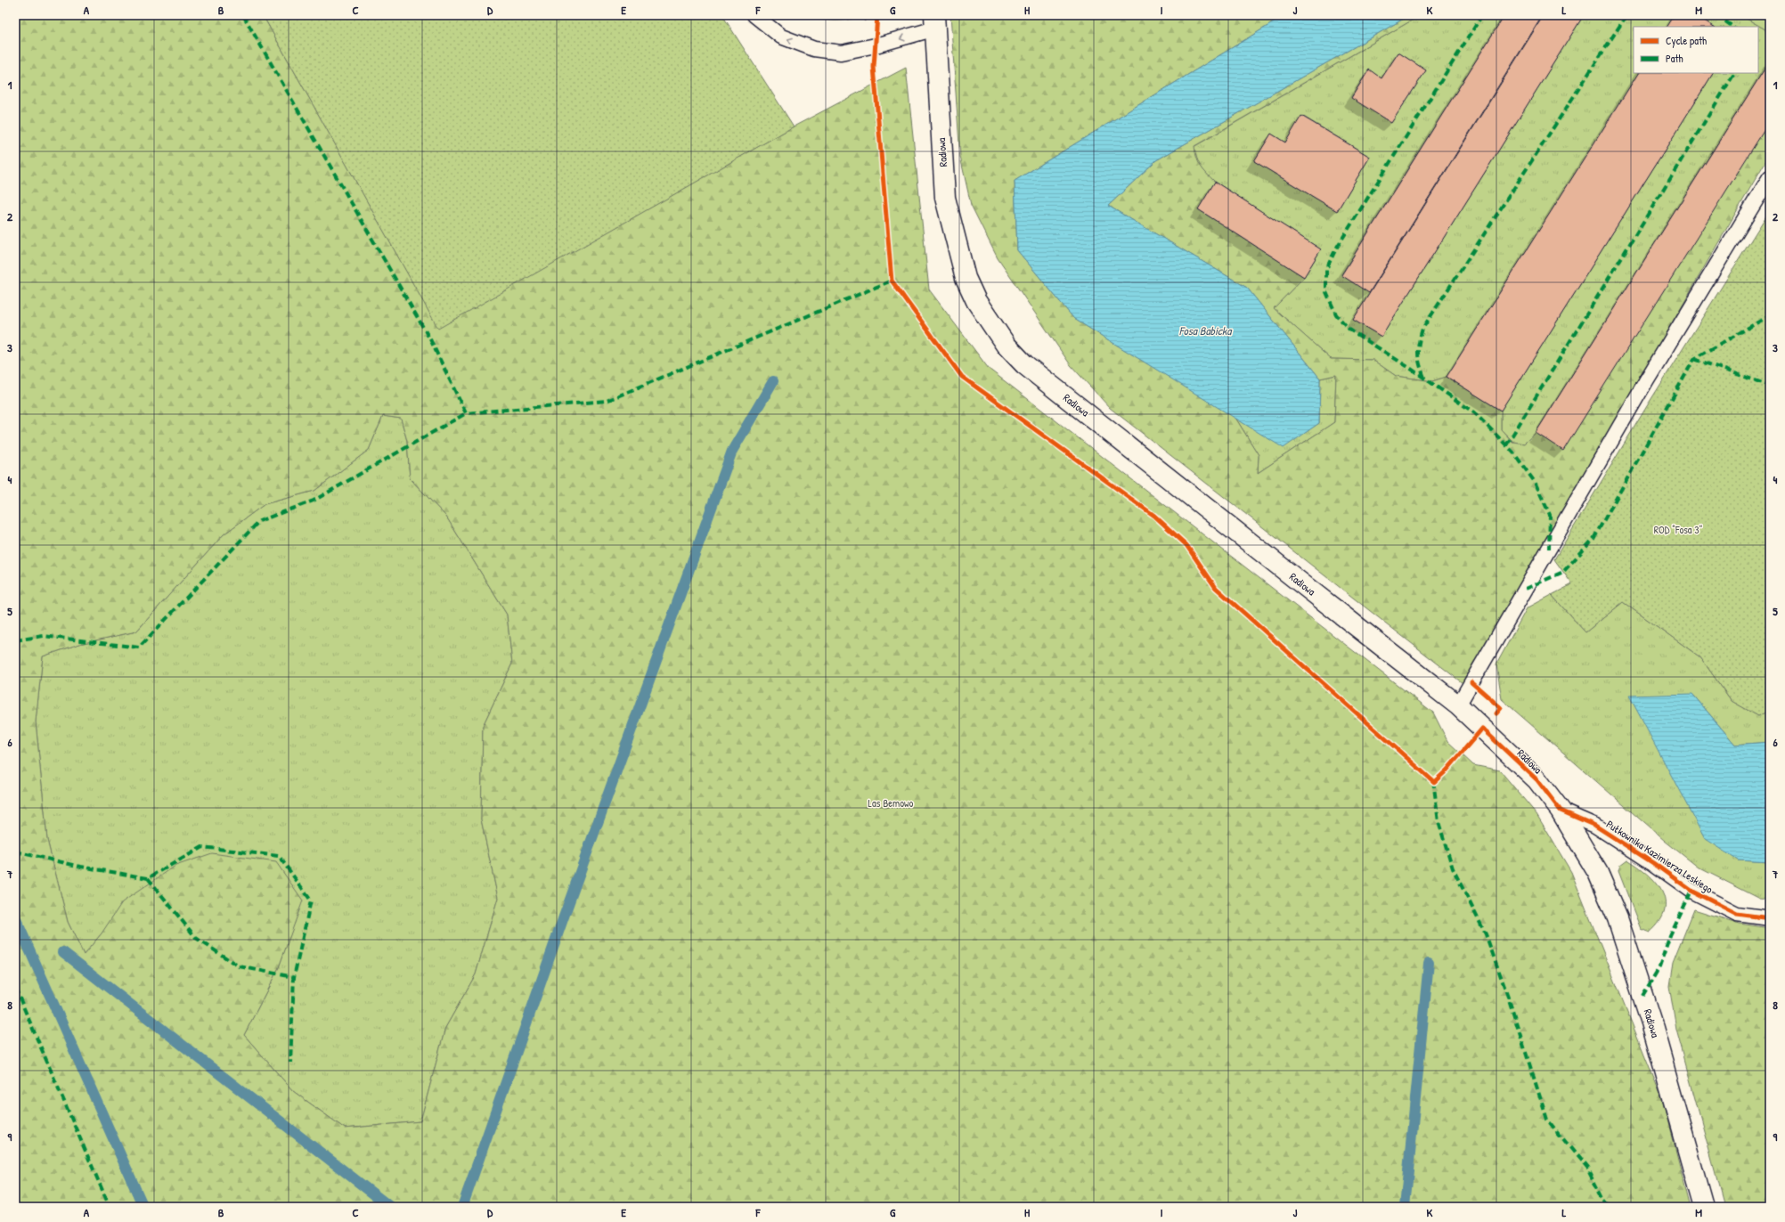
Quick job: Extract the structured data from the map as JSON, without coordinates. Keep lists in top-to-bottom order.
{
  "streets": {
    "main road": ["Radiowa"],
    "lane": ["Pułkownika Kazimierza Leskiego"]
  },
  "crossings": [
    ["Radiowa", "Pułkownika Kazimierza Leskiego"]
  ],
  "water": ["Fosa Babicka"],
  "parks": ["ROD \"Fosa 3\"", "Las Bemowo"],
  "legend": ["Cycle path", "Path"],
  "grid": {
    "columns": [
      "A",
      "B",
      "C",
      "D",
      "E",
      "F",
      "G",
      "H",
      "I",
      "J",
      "K",
      "L",
      "M"
    ],
    "rows": [
      "1",
      "2",
      "3",
      "4",
      "5",
      "6",
      "7",
      "8",
      "9"
    ]
  }
}
